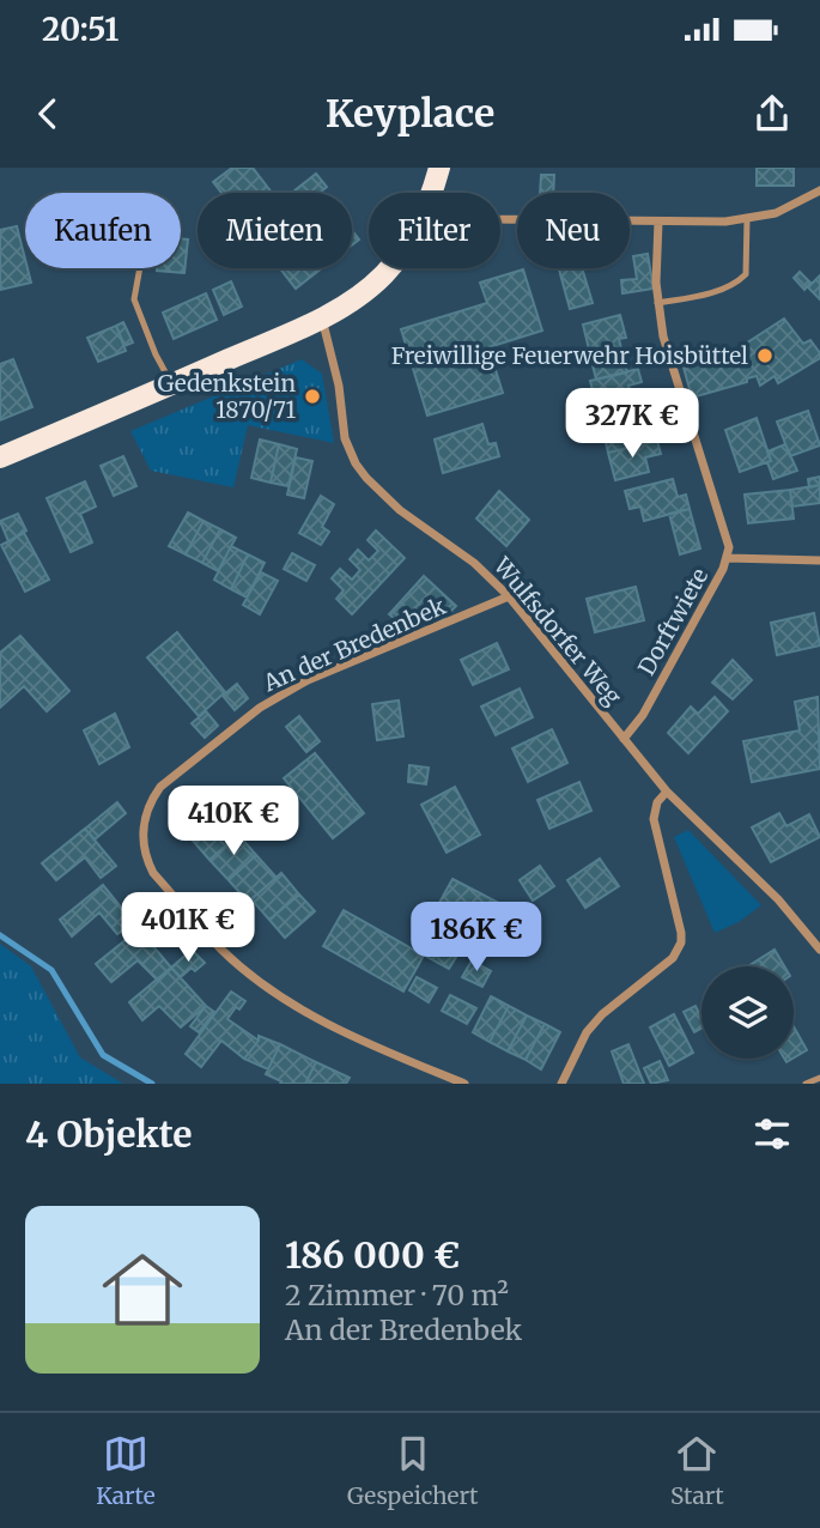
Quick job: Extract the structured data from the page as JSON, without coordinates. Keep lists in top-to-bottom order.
{
  "streets": {
    "street": ["Dorftwiete", "Wulfsdorfer Weg", "An der Bredenbek"]
  },
  "crossings": [
    ["Dorftwiete", "Wulfsdorfer Weg"],
    ["Wulfsdorfer Weg", "An der Bredenbek"]
  ],
  "places": ["Freiwillige Feuerwehr Hoisbüttel", "Gedenkstein 1870/71"],
  "page": {
    "status": "20:51",
    "header": "Keyplace",
    "chip": [
      "Kaufen",
      "Mieten",
      "Filter",
      "Neu"
    ],
    "price": [
      "327K €",
      "410K €",
      "401K €",
      "186K €"
    ],
    "heading": "4 Objekte",
    "list": [
      {
        "name": "186 000 €",
        "note": "2 Zimmer · 70 m² · An der Bredenbek"
      }
    ],
    "tabs": ["Karte", "Gespeichert", "Start"]
  }
}
